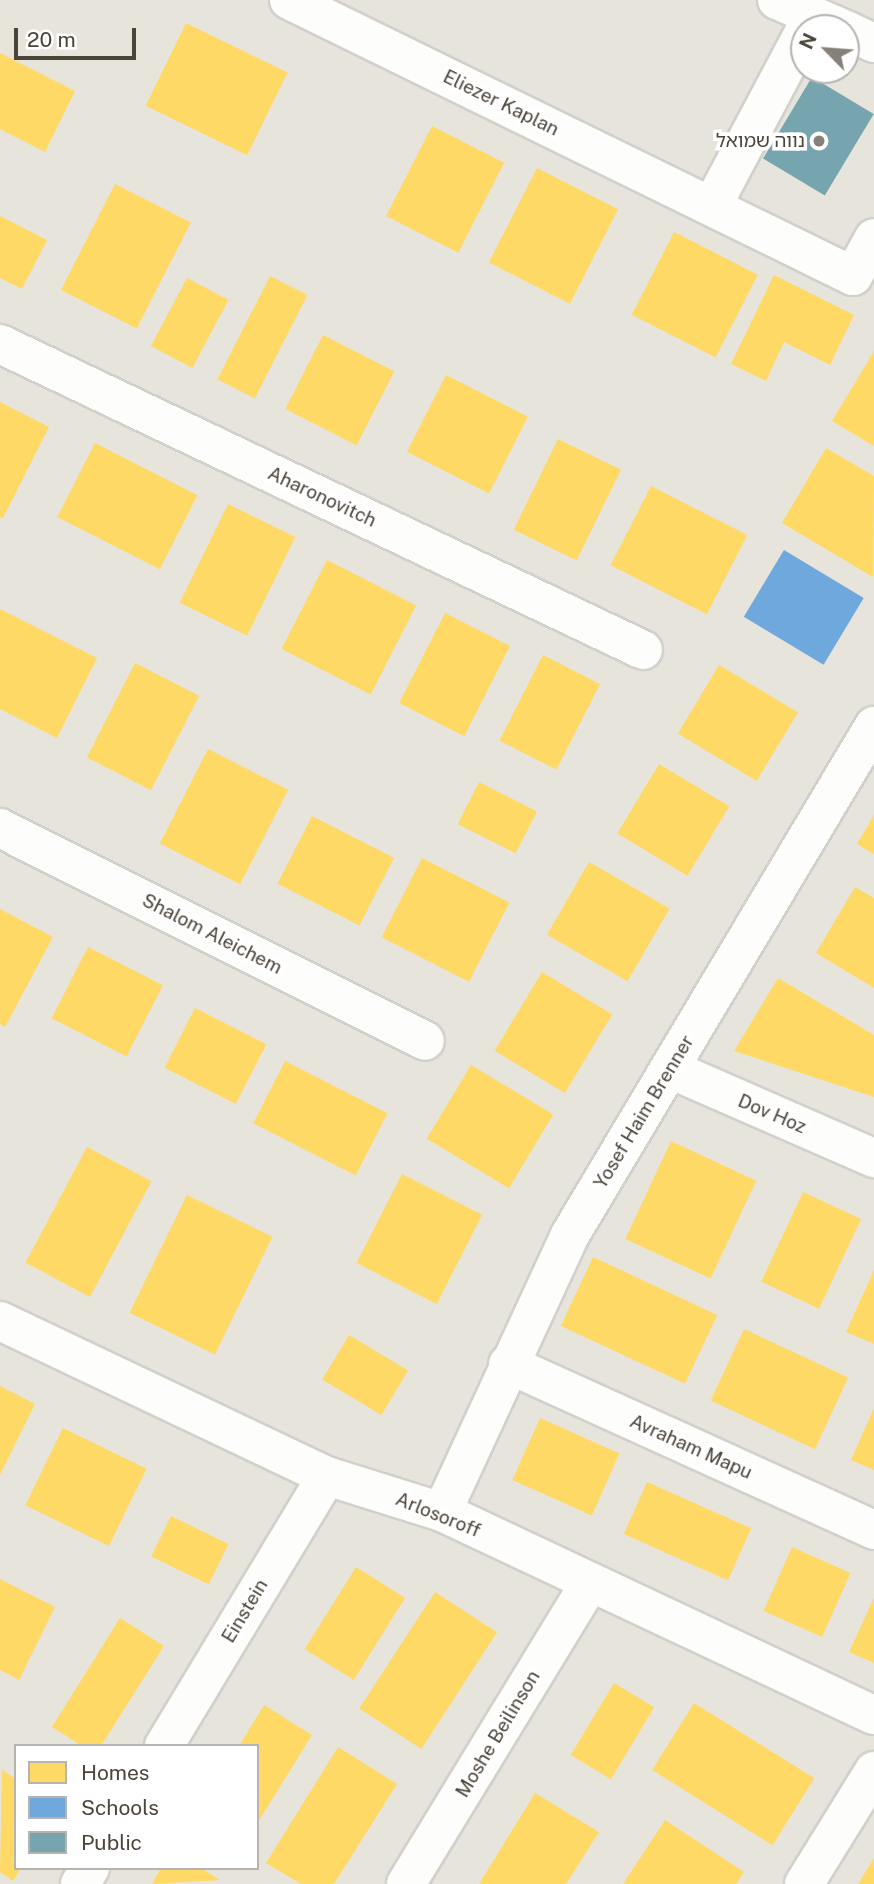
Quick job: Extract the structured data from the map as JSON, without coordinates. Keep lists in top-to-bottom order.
{
  "streets": {
    "street": [
      "Eliezer Kaplan",
      "Aharonovitch",
      "Shalom Aleichem",
      "Yosef Haim Brenner",
      "Dov Hoz",
      "Avraham Mapu",
      "Arlosoroff",
      "Einstein",
      "Moshe Beilinson"
    ]
  },
  "crossings": [
    ["Yosef Haim Brenner", "Dov Hoz"],
    ["Yosef Haim Brenner", "Avraham Mapu"],
    ["Yosef Haim Brenner", "Arlosoroff"],
    ["Arlosoroff", "Einstein"],
    ["Arlosoroff", "Moshe Beilinson"]
  ],
  "places": ["נווה שמואל"],
  "legend": ["Homes", "Schools", "Public"],
  "scale_bar": "20 m",
  "north": "top left"
}
